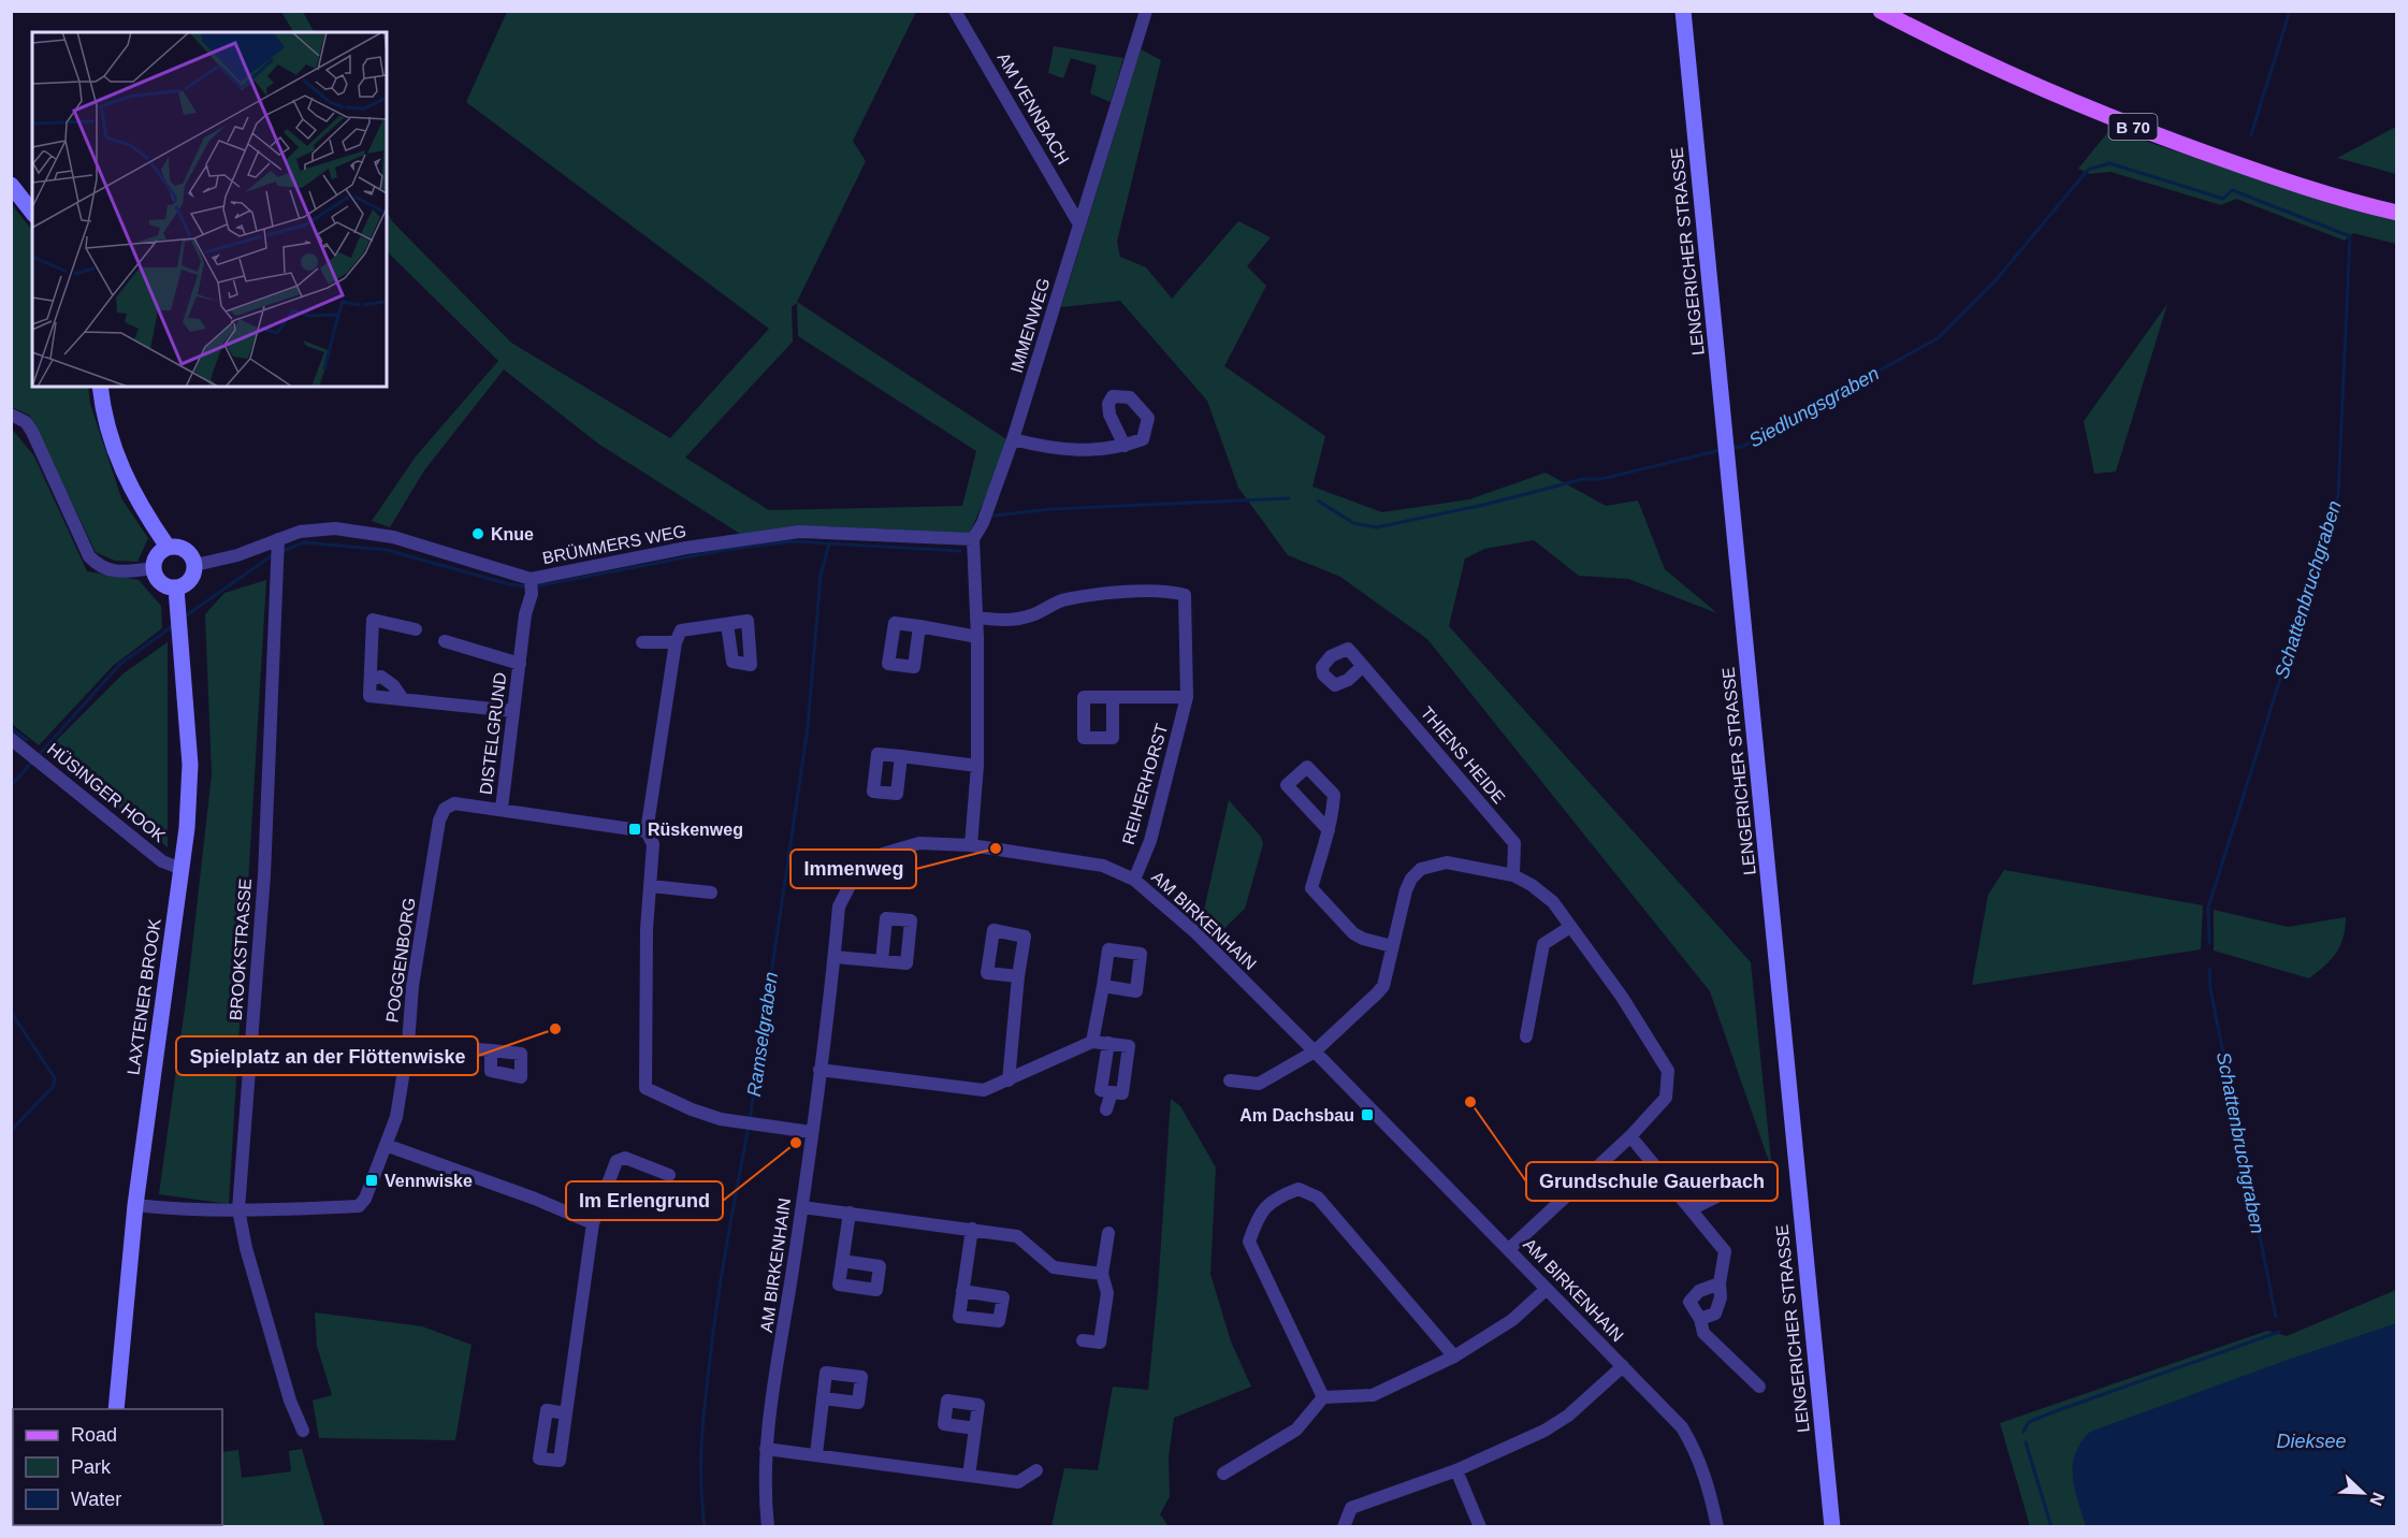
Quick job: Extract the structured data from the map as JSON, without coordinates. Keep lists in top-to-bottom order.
{
  "streets": {
    "main road": ["B 70", "LENGERICHER STRASSE", "LAXTENER BROOK"],
    "street": [
      "AM VENNBACH",
      "IMMENWEG",
      "BRÜMMERS WEG",
      "DISTELGRUND",
      "THIENS HEIDE",
      "REIHERHORST",
      "HÜSINGER HOOK",
      "AM BIRKENHAIN",
      "BROOKSTRASSE",
      "POGGENBORG"
    ]
  },
  "crossings": [
    ["AM VENNBACH", "IMMENWEG"],
    ["IMMENWEG", "BRÜMMERS WEG"],
    ["IMMENWEG", "REIHERHORST"],
    ["IMMENWEG", "AM BIRKENHAIN"],
    ["BRÜMMERS WEG", "DISTELGRUND"],
    ["BRÜMMERS WEG", "BROOKSTRASSE"],
    ["BRÜMMERS WEG", "LAXTENER BROOK"],
    ["DISTELGRUND", "POGGENBORG"],
    ["REIHERHORST", "AM BIRKENHAIN"],
    ["HÜSINGER HOOK", "LAXTENER BROOK"],
    ["BROOKSTRASSE", "POGGENBORG"],
    ["POGGENBORG", "LAXTENER BROOK"]
  ],
  "water": [
    "Siedlungsgraben",
    "Schattenbruchgraben",
    "Ramselgraben",
    "Dieksee"
  ],
  "places": {
    "other": [
      "Knue",
      "Immenweg",
      "Spielplatz an der Flöttenwiske",
      "Grundschule Gauerbach",
      "Im Erlengrund"
    ],
    "transit": ["Rüskenweg", "Am Dachsbau", "Vennwiske"]
  },
  "legend": ["Road", "Park", "Water"],
  "north": "bottom right"
}
